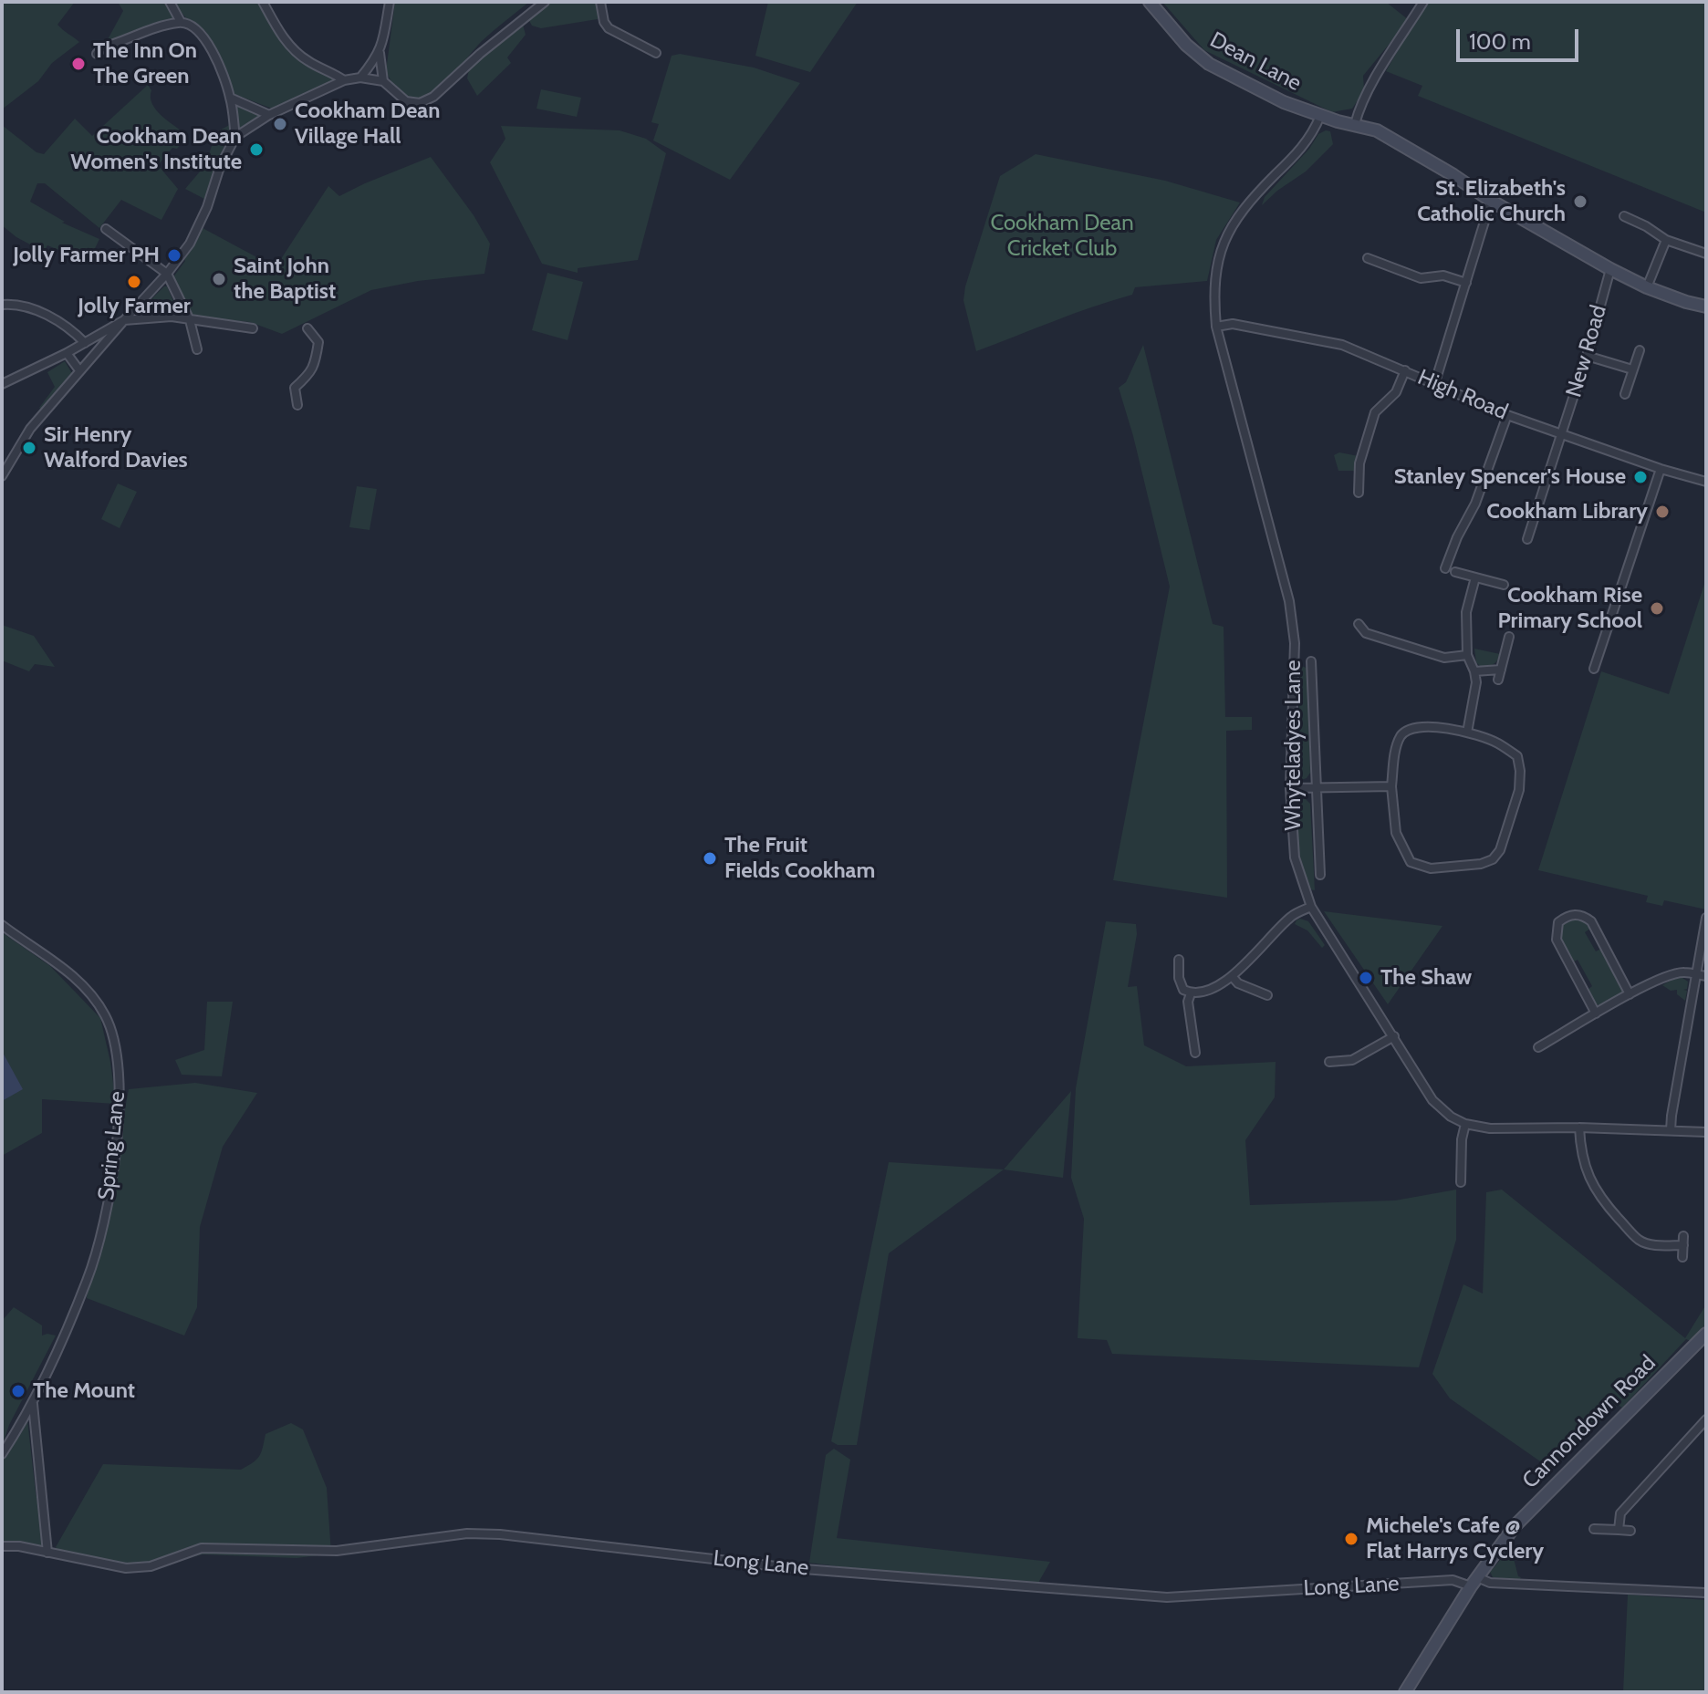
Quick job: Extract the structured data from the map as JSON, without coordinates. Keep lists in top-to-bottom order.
{
  "streets": {
    "street": [
      "Dean Lane",
      "New Road",
      "High Road",
      "Whyteladyes Lane",
      "Spring Lane",
      "Cannondown Road",
      "Long Lane"
    ]
  },
  "crossings": [
    ["Dean Lane", "New Road"],
    ["Dean Lane", "Whyteladyes Lane"],
    ["New Road", "High Road"],
    ["High Road", "Whyteladyes Lane"],
    ["Spring Lane", "Long Lane"],
    ["Cannondown Road", "Long Lane"]
  ],
  "parks": ["Cookham Dean Cricket Club"],
  "places": [
    "The Inn On The Green",
    "Cookham Dean Village Hall",
    "Cookham Dean Women's Institute",
    "St. Elizabeth's Catholic Church",
    "Jolly Farmer PH",
    "Saint John the Baptist",
    "Jolly Farmer",
    "Sir Henry Walford Davies",
    "Stanley Spencer's House",
    "Cookham Library",
    "Cookham Rise Primary School",
    "The Fruit Fields Cookham",
    "The Shaw",
    "The Mount",
    "Michele's Cafe @ Flat Harrys Cyclery"
  ],
  "scale_bar": "100 m"
}
